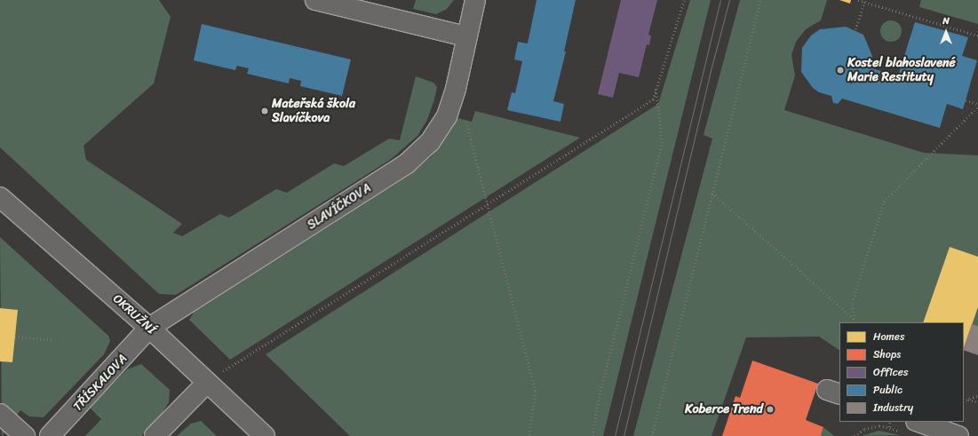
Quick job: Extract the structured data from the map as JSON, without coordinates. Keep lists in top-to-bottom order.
{
  "streets": {
    "street": ["SLAVÍČKOVA", "OKRUŽNÍ", "TŘÍSKALOVA"]
  },
  "crossings": [
    ["SLAVÍČKOVA", "OKRUŽNÍ"],
    ["SLAVÍČKOVA", "TŘÍSKALOVA"],
    ["OKRUŽNÍ", "TŘÍSKALOVA"]
  ],
  "places": ["Kostel blahoslavené Marie Restituty", "Mateřská škola Slavíčkova", "Koberce Trend"],
  "legend": [
    "Homes",
    "Shops",
    "Offices",
    "Public",
    "Industry"
  ],
  "north": "top"
}
